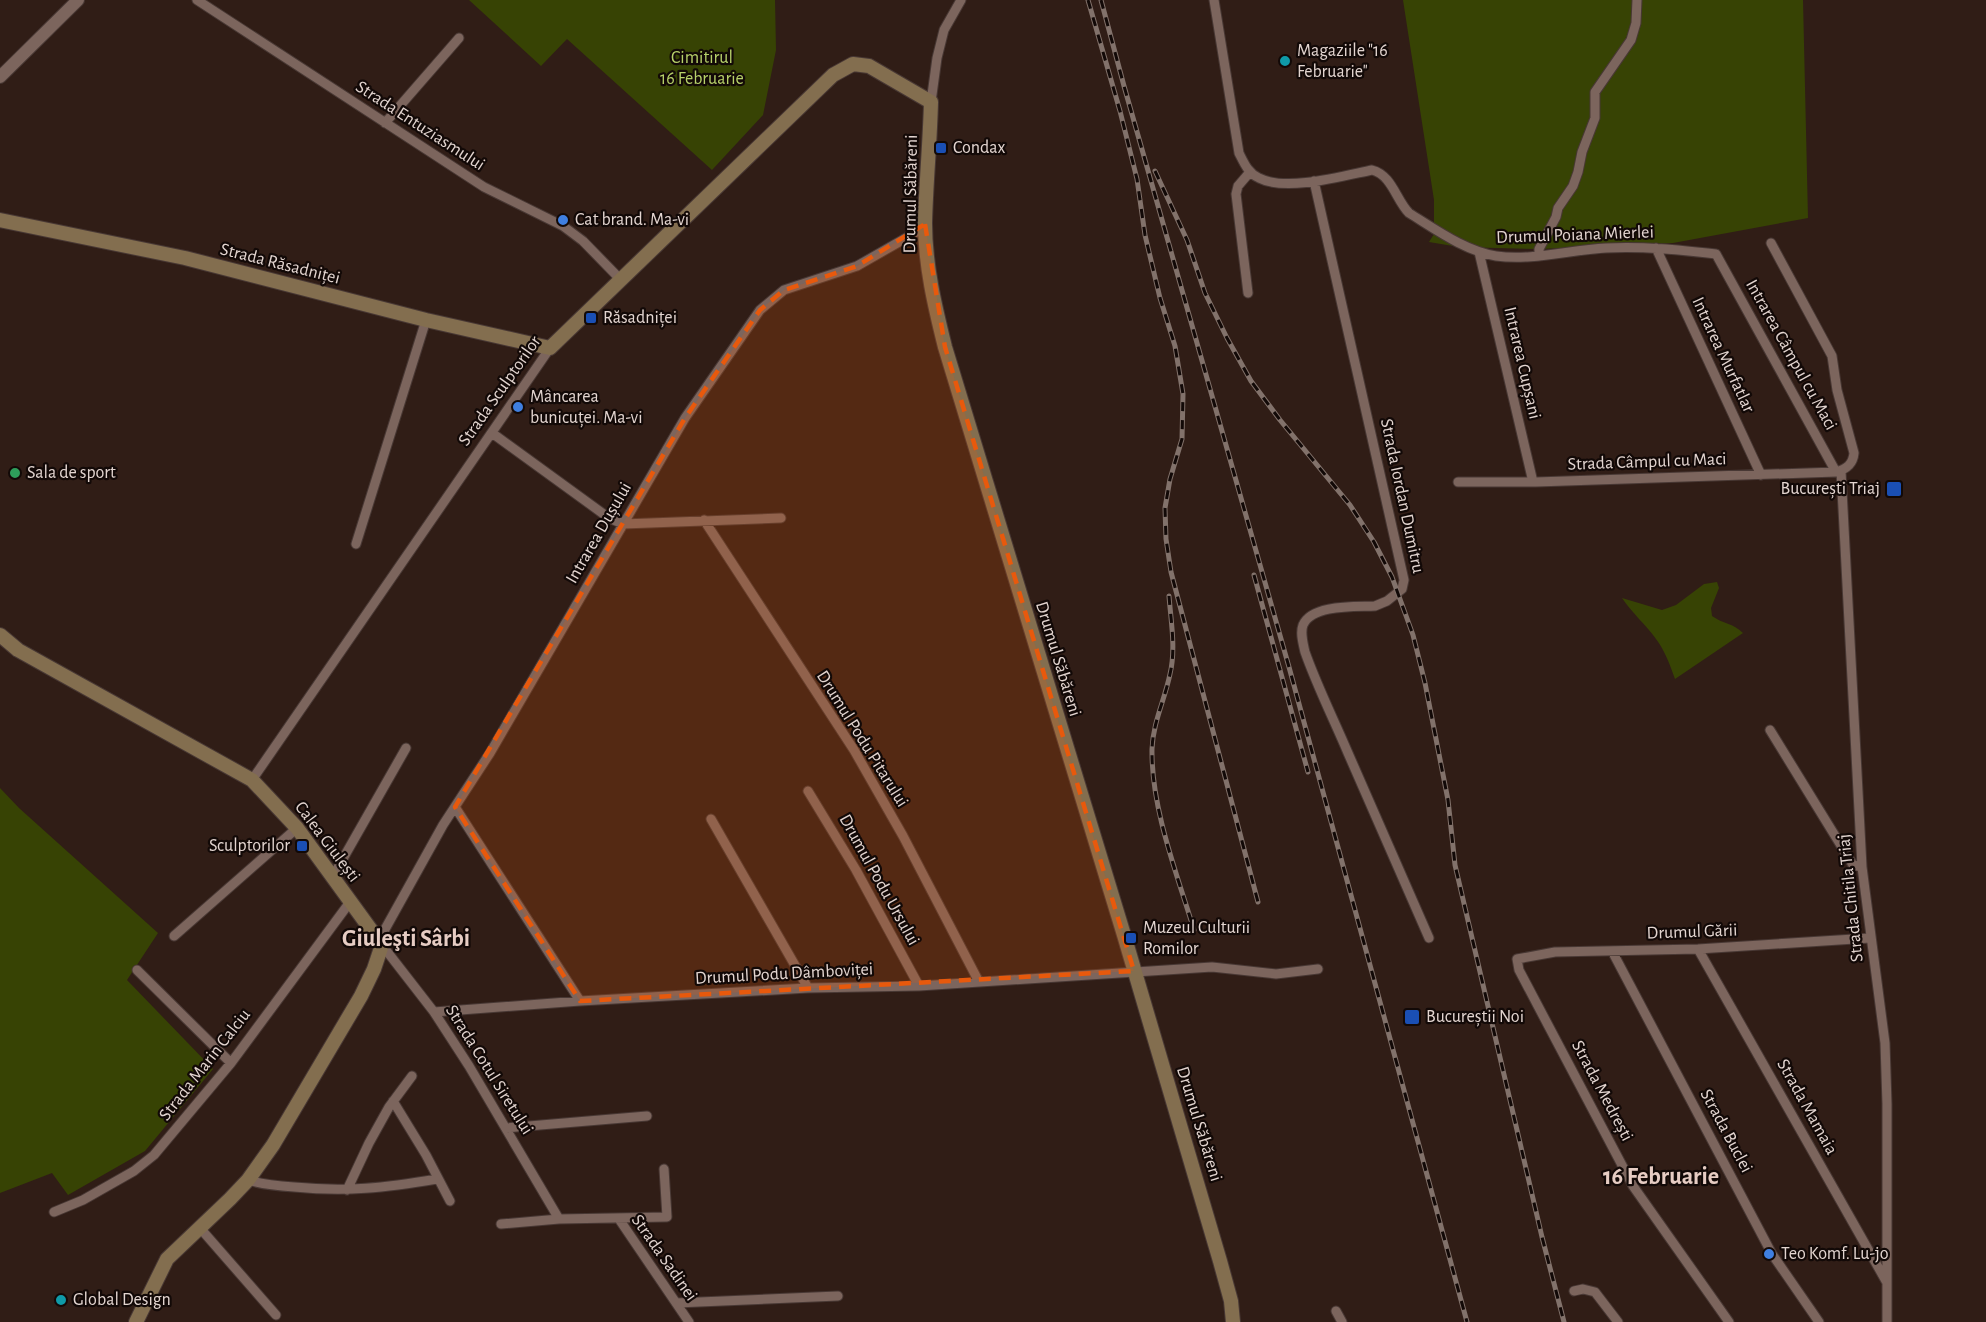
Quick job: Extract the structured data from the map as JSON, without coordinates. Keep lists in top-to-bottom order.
{
  "streets": {
    "main road": [
      "Drumul Săbăreni",
      "Strada Răsadniței",
      "Strada Sculptorilor",
      "Calea Giulești"
    ],
    "street": [
      "Strada Entuziasmului",
      "Drumul Poiana Mierlei",
      "Intrarea Murfatlar",
      "Intrarea Câmpul cu Maci",
      "Intrarea Cupșani",
      "Strada Câmpul cu Maci",
      "Strada Iordan Dumitru",
      "Intrarea Dușului",
      "Drumul Podu Pitarului",
      "Drumul Podu Ursului",
      "Strada Chitila Triaj",
      "Drumul Gării",
      "Drumul Podu Dâmboviței",
      "Strada Marin Calciu",
      "Strada Cotul Siretului",
      "Strada Medrești",
      "Strada Mamaia",
      "Strada Buclei",
      "Strada Sadinei"
    ]
  },
  "crossings": [
    ["Strada Entuziasmului", "Strada Sculptorilor"],
    ["Drumul Săbăreni", "Strada Sculptorilor"],
    ["Drumul Săbăreni", "Intrarea Dușului"],
    ["Drumul Săbăreni", "Drumul Podu Dâmboviței"],
    ["Drumul Poiana Mierlei", "Intrarea Murfatlar"],
    ["Drumul Poiana Mierlei", "Intrarea Câmpul cu Maci"],
    ["Drumul Poiana Mierlei", "Intrarea Cupșani"],
    ["Drumul Poiana Mierlei", "Strada Iordan Dumitru"],
    ["Strada Răsadniței", "Strada Sculptorilor"],
    ["Intrarea Murfatlar", "Strada Câmpul cu Maci"],
    ["Intrarea Câmpul cu Maci", "Strada Câmpul cu Maci"],
    ["Intrarea Câmpul cu Maci", "Strada Chitila Triaj"],
    ["Intrarea Cupșani", "Strada Câmpul cu Maci"],
    ["Strada Sculptorilor", "Calea Giulești"],
    ["Strada Câmpul cu Maci", "Strada Chitila Triaj"],
    ["Intrarea Dușului", "Calea Giulești"],
    ["Intrarea Dușului", "Strada Cotul Siretului"],
    ["Drumul Podu Pitarului", "Drumul Podu Dâmboviței"],
    ["Calea Giulești", "Strada Marin Calciu"],
    ["Calea Giulești", "Strada Cotul Siretului"],
    ["Drumul Podu Ursului", "Drumul Podu Dâmboviței"],
    ["Strada Chitila Triaj", "Drumul Gării"],
    ["Strada Chitila Triaj", "Strada Mamaia"],
    ["Drumul Gării", "Strada Medrești"],
    ["Drumul Gării", "Strada Mamaia"],
    ["Drumul Gării", "Strada Buclei"],
    ["Drumul Podu Dâmboviței", "Strada Cotul Siretului"],
    ["Strada Cotul Siretului", "Strada Sadinei"]
  ],
  "districts": ["Giuleşti Sârbi", "16 Februarie"],
  "parks": ["Cimitirul 16 Februarie"],
  "places": {
    "other": [
      "Magaziile \"16 Februarie\"",
      "Cat brand. Ma-vi",
      "Mâncarea bunicuței. Ma-vi",
      "Sala de sport",
      "Teo Komf. Lu-jo",
      "Global Design"
    ],
    "transit": [
      "Condax",
      "Răsadniței",
      "București Triaj",
      "Sculptorilor",
      "Muzeul Culturii Romilor",
      "Bucureștii Noi"
    ]
  }
}
